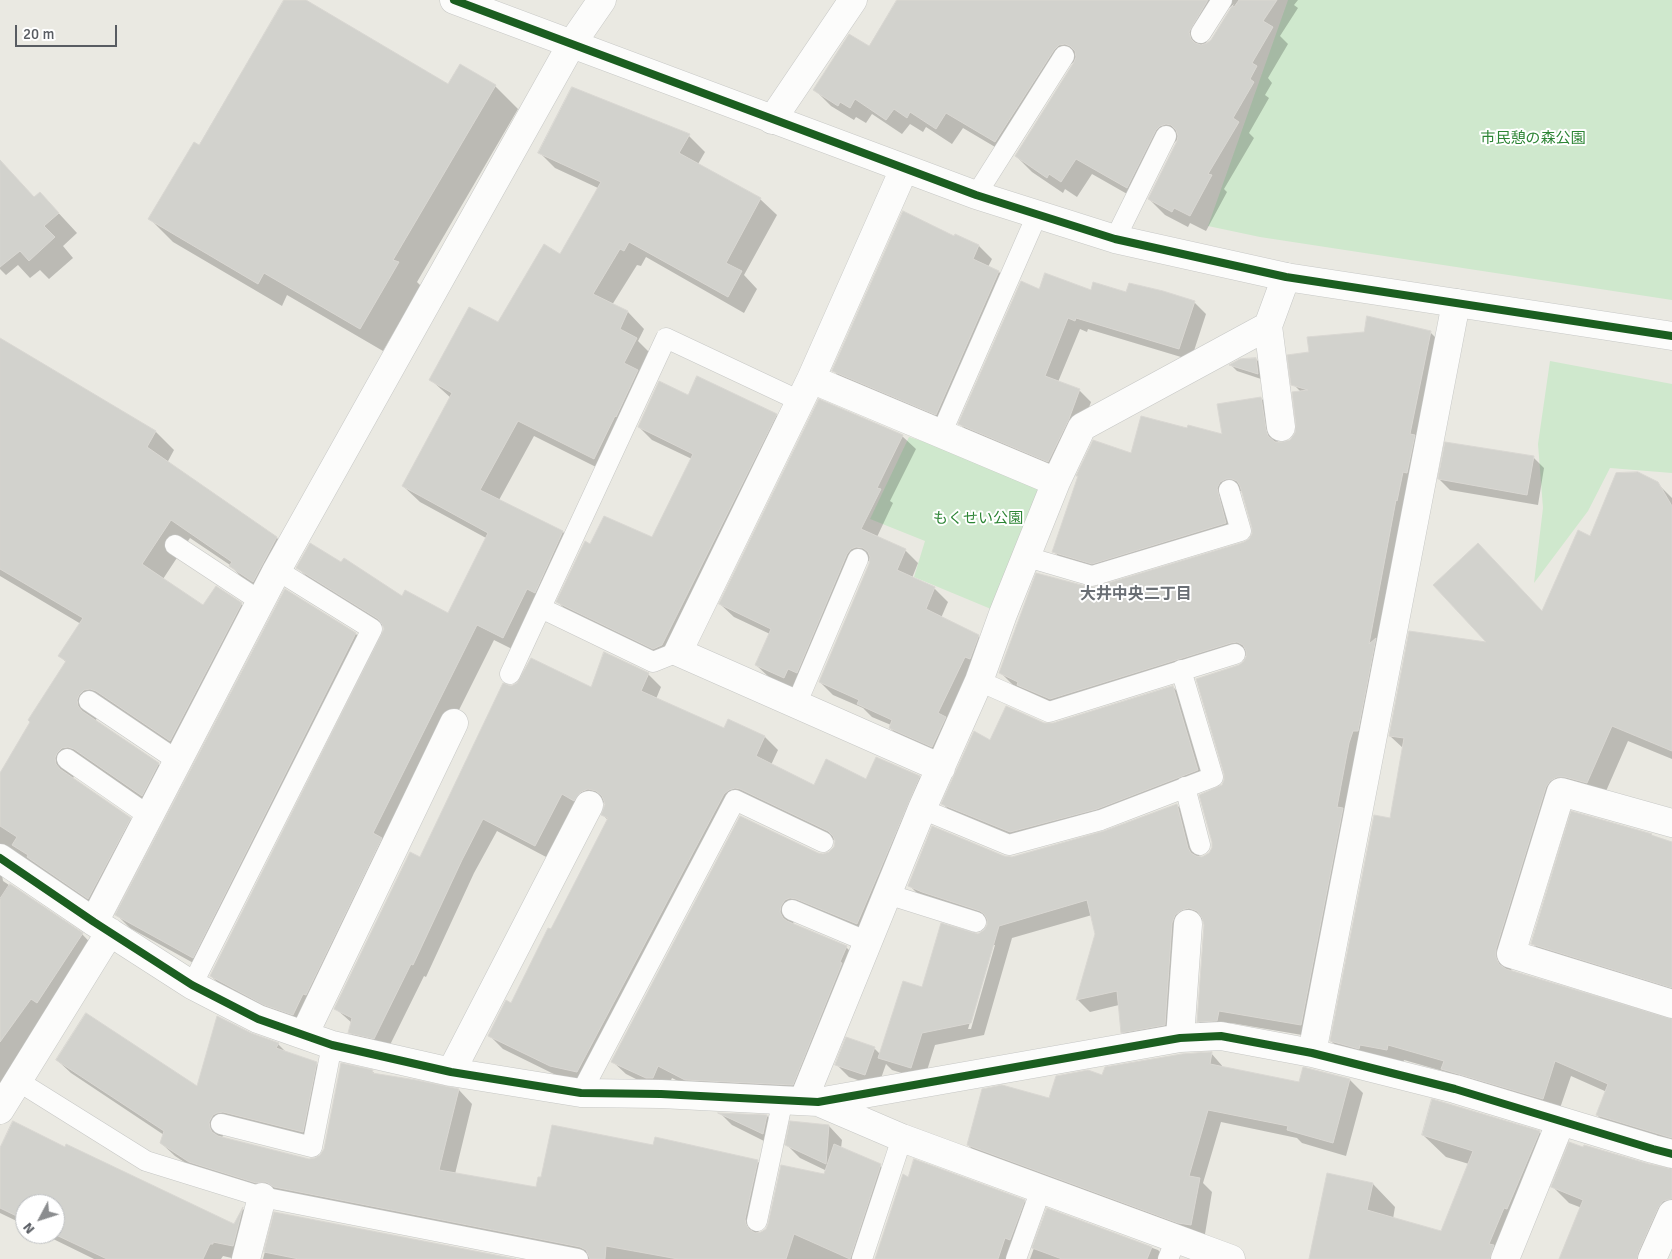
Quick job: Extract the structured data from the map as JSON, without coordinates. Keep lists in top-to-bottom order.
{
  "districts": ["大井中央二丁目"],
  "parks": ["市民憩の森公園", "もくせい公園"],
  "scale_bar": "20 m",
  "north": "bottom left"
}
